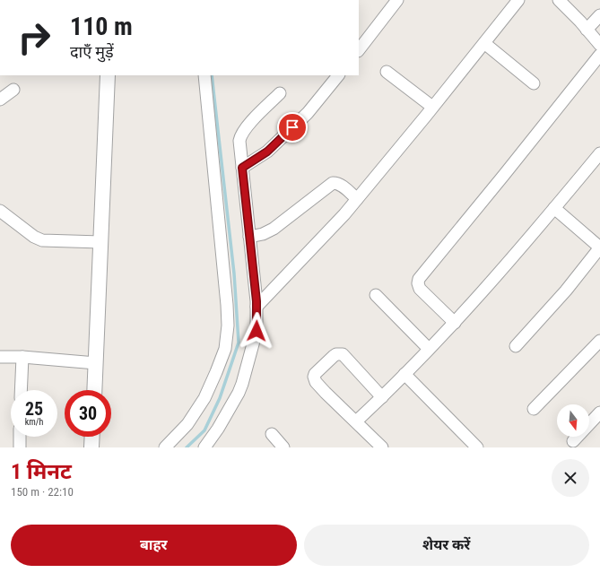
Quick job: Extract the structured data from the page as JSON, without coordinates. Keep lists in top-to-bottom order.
{
  "north": "bottom",
  "page": {
    "turn": ["110 m", "दाएँ मुड़ें"],
    "speed": "25 km/h",
    "limit": "30",
    "heading": ["1 मिनट", "150 m · 22:10"],
    "buttons": ["बाहर", "शेयर करें"]
  }
}
